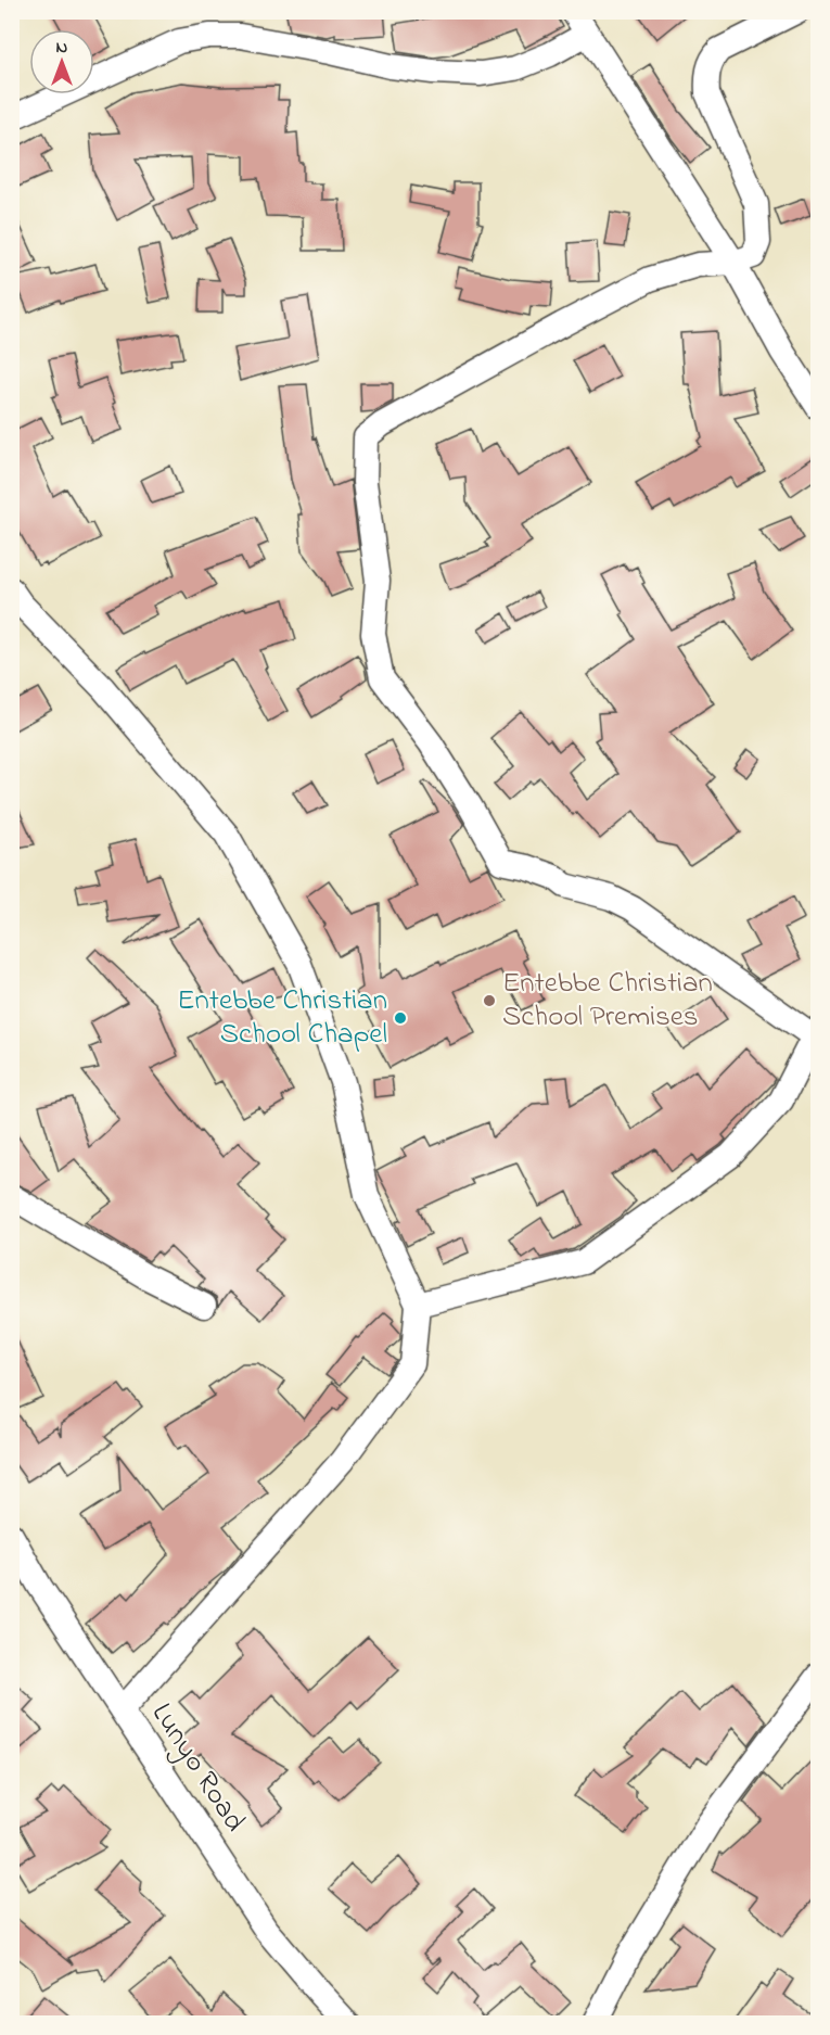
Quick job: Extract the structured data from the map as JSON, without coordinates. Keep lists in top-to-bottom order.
{
  "streets": {
    "street": ["Lunyo Road"]
  },
  "places": ["Entebbe Christian School Premises", "Entebbe Christian School Chapel"],
  "north": "top"
}
